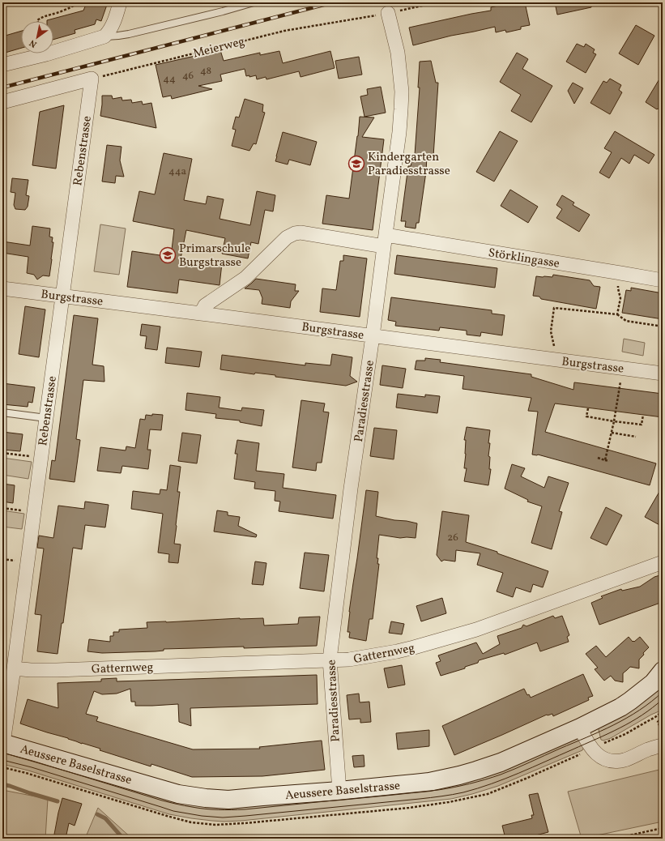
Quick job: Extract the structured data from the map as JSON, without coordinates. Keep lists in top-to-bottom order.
{
  "streets": {
    "main road": ["Aeussere Baselstrasse"],
    "street": [
      "Rebenstrasse",
      "Störklingasse",
      "Burgstrasse",
      "Paradiesstrasse",
      "Gatternweg"
    ],
    "path": ["Meierweg"]
  },
  "crossings": [
    ["Meierweg", "Rebenstrasse"],
    ["Meierweg", "Paradiesstrasse"],
    ["Rebenstrasse", "Burgstrasse"],
    ["Rebenstrasse", "Gatternweg"],
    ["Rebenstrasse", "Aeussere Baselstrasse"],
    ["Störklingasse", "Burgstrasse"],
    ["Störklingasse", "Paradiesstrasse"],
    ["Burgstrasse", "Paradiesstrasse"],
    ["Paradiesstrasse", "Gatternweg"],
    ["Paradiesstrasse", "Aeussere Baselstrasse"]
  ],
  "places": {
    "school or university": ["Kindergarten Paradiesstrasse", "Primarschule Burgstrasse"]
  },
  "house_numbers": [
    "48",
    "46",
    "44",
    "44a",
    "26"
  ],
  "north": "bottom left"
}
